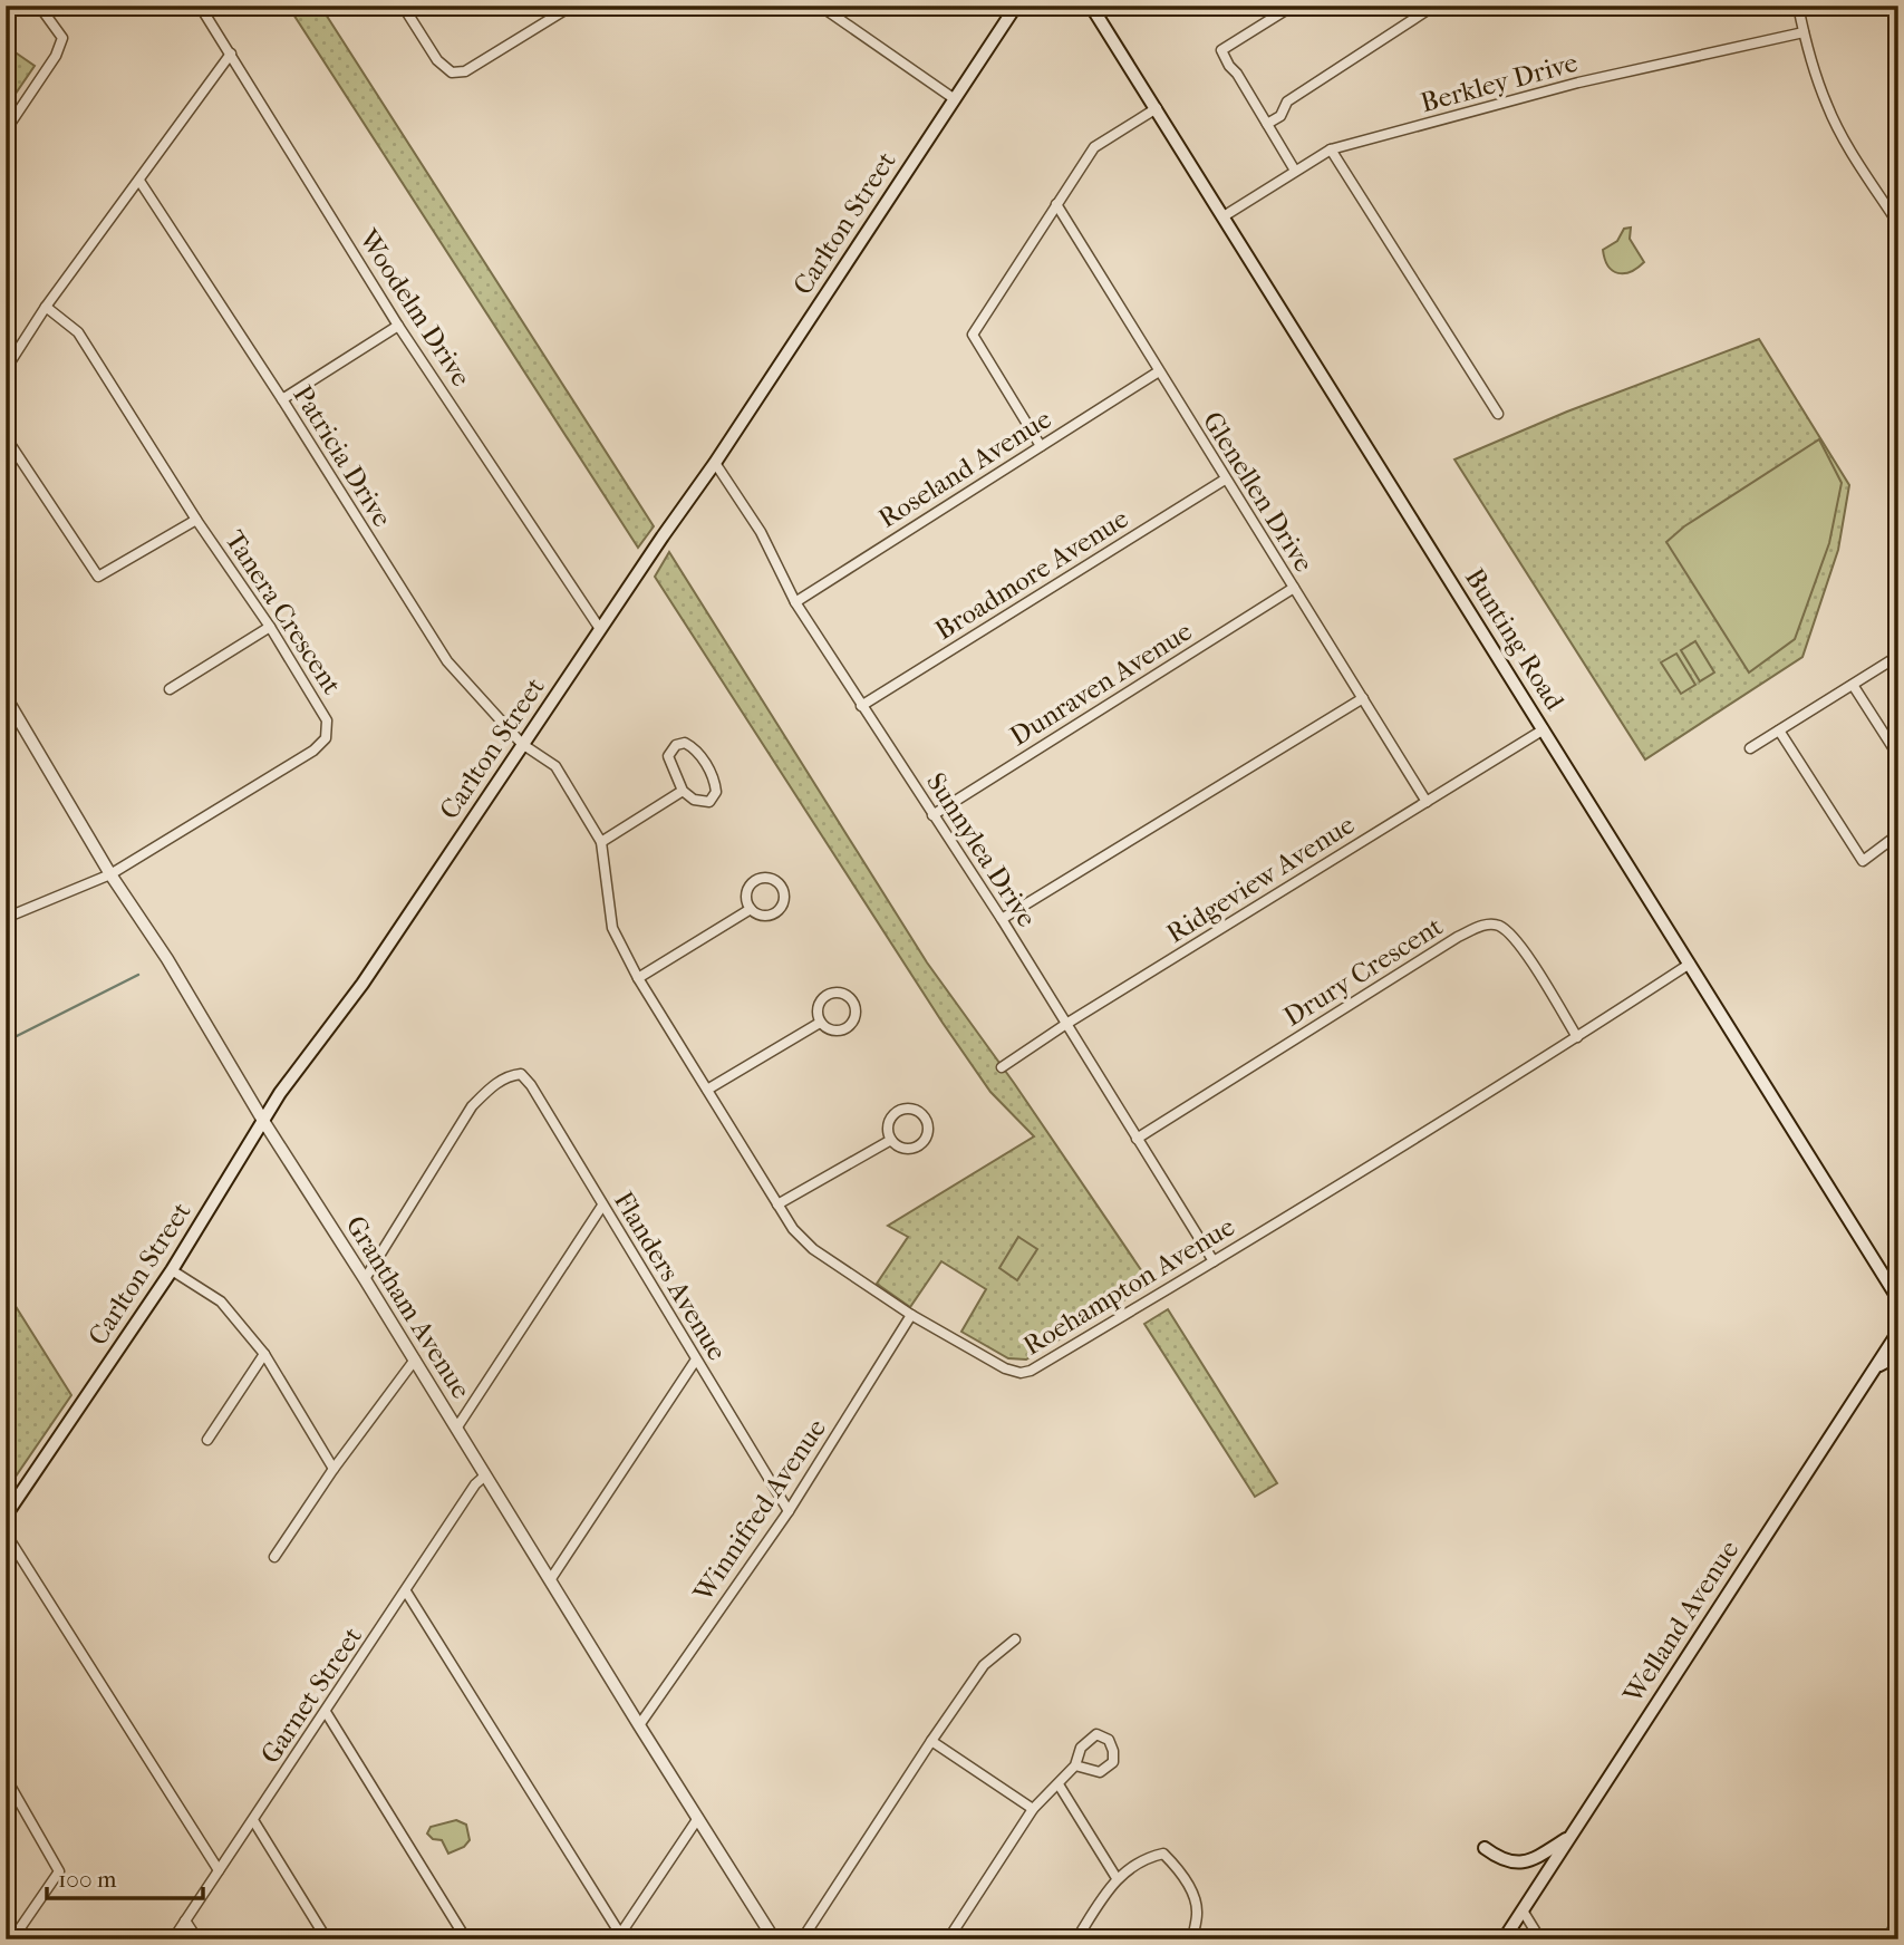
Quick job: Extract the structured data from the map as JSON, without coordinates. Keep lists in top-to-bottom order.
{
  "streets": {
    "main road": ["Carlton Street", "Bunting Road", "Welland Avenue"],
    "street": [
      "Berkley Drive",
      "Woodelm Drive",
      "Patricia Drive",
      "Roseland Avenue",
      "Glenellen Drive",
      "Broadmore Avenue",
      "Tanera Crescent",
      "Dunraven Avenue",
      "Sunnylea Drive",
      "Ridgeview Avenue",
      "Drury Crescent",
      "Flanders Avenue",
      "Roehampton Avenue",
      "Grantham Avenue",
      "Winnifred Avenue",
      "Garnet Street"
    ]
  },
  "crossings": [
    ["Berkley Drive", "Bunting Road"],
    ["Carlton Street", "Woodelm Drive"],
    ["Carlton Street", "Patricia Drive"],
    ["Carlton Street", "Sunnylea Drive"],
    ["Carlton Street", "Roehampton Avenue"],
    ["Carlton Street", "Grantham Avenue"],
    ["Patricia Drive", "Roehampton Avenue"],
    ["Roseland Avenue", "Glenellen Drive"],
    ["Roseland Avenue", "Sunnylea Drive"],
    ["Glenellen Drive", "Broadmore Avenue"],
    ["Glenellen Drive", "Dunraven Avenue"],
    ["Glenellen Drive", "Ridgeview Avenue"],
    ["Broadmore Avenue", "Sunnylea Drive"],
    ["Tanera Crescent", "Grantham Avenue"],
    ["Bunting Road", "Ridgeview Avenue"],
    ["Bunting Road", "Roehampton Avenue"],
    ["Dunraven Avenue", "Sunnylea Drive"],
    ["Sunnylea Drive", "Ridgeview Avenue"],
    ["Sunnylea Drive", "Drury Crescent"],
    ["Sunnylea Drive", "Roehampton Avenue"],
    ["Drury Crescent", "Roehampton Avenue"],
    ["Flanders Avenue", "Grantham Avenue"],
    ["Flanders Avenue", "Winnifred Avenue"],
    ["Roehampton Avenue", "Winnifred Avenue"],
    ["Grantham Avenue", "Winnifred Avenue"],
    ["Grantham Avenue", "Garnet Street"]
  ],
  "scale_bar": "100 m"
}
